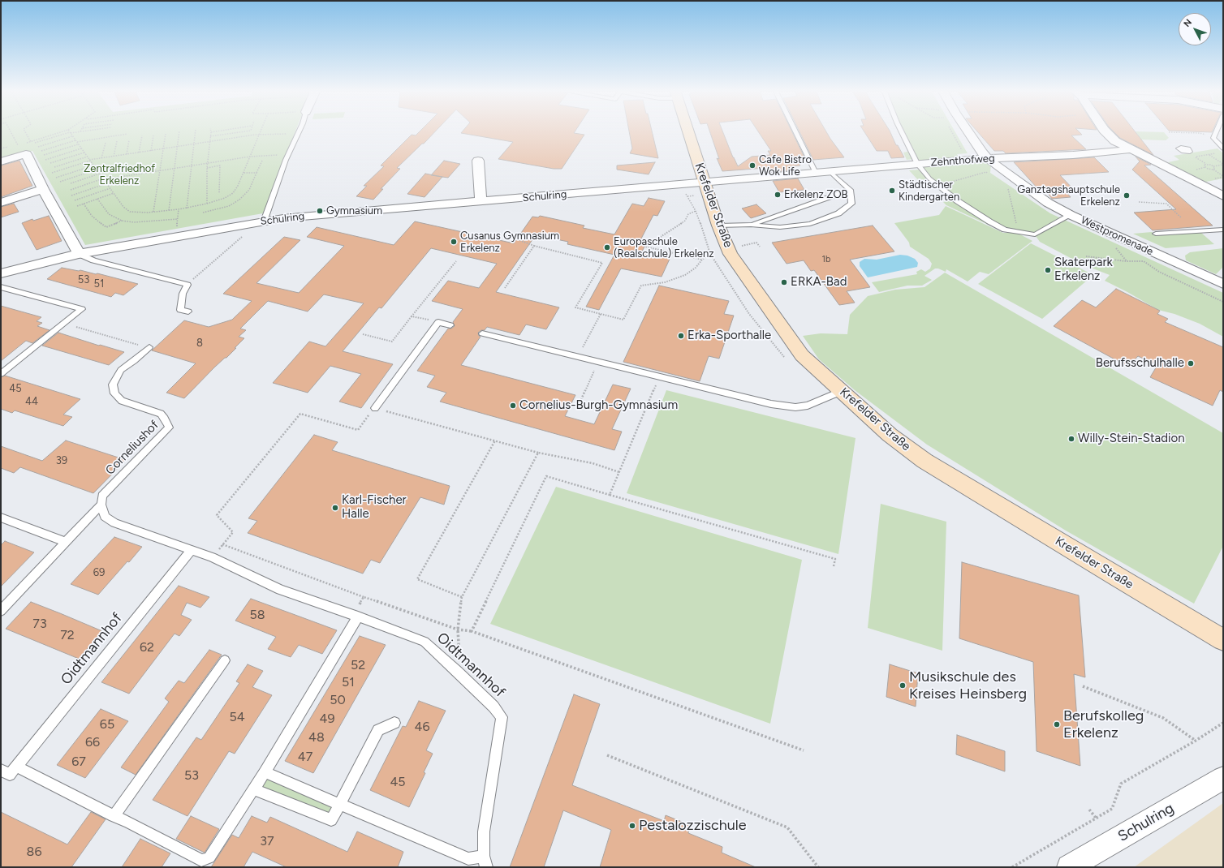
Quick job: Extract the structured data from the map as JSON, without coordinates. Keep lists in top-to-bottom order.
{
  "streets": {
    "main road": ["Krefelder Straße"],
    "street": ["Zehnthofweg", "Schulring", "Westpromenade"],
    "lane": ["Corneliushof", "Oidtmannhof"]
  },
  "crossings": [
    ["Zehnthofweg", "Schulring"],
    ["Zehnthofweg", "Krefelder Straße"],
    ["Zehnthofweg", "Westpromenade"],
    ["Schulring", "Krefelder Straße"],
    ["Corneliushof", "Oidtmannhof"]
  ],
  "parks": ["Zentralfriedhof Erkelenz"],
  "places": [
    "Cafe Bistro Wok Life",
    "Städtischer Kindergarten",
    "Erkelenz ZOB",
    "Ganztagshauptschule Erkelenz",
    "Gymnasium",
    "Cusanus Gymnasium Erkelenz",
    "Europaschule (Realschule) Erkelenz",
    "Skaterpark Erkelenz",
    "ERKA-Bad",
    "Erka-Sporthalle",
    "Berufsschulhalle",
    "Cornelius-Burgh-Gymnasium",
    "Willy-Stein-Stadion",
    "Karl-Fischer Halle",
    "Musikschule des Kreises Heinsberg",
    "Berufskolleg Erkelenz",
    "Pestalozzischule"
  ],
  "house_numbers": [
    "1b",
    "53",
    "51",
    "8",
    "45",
    "44",
    "39",
    "69",
    "58",
    "73",
    "72",
    "62",
    "52",
    "51",
    "50",
    "54",
    "49",
    "65",
    "46",
    "48",
    "66",
    "47",
    "67",
    "53",
    "45",
    "37",
    "86"
  ],
  "north": "top left"
}
